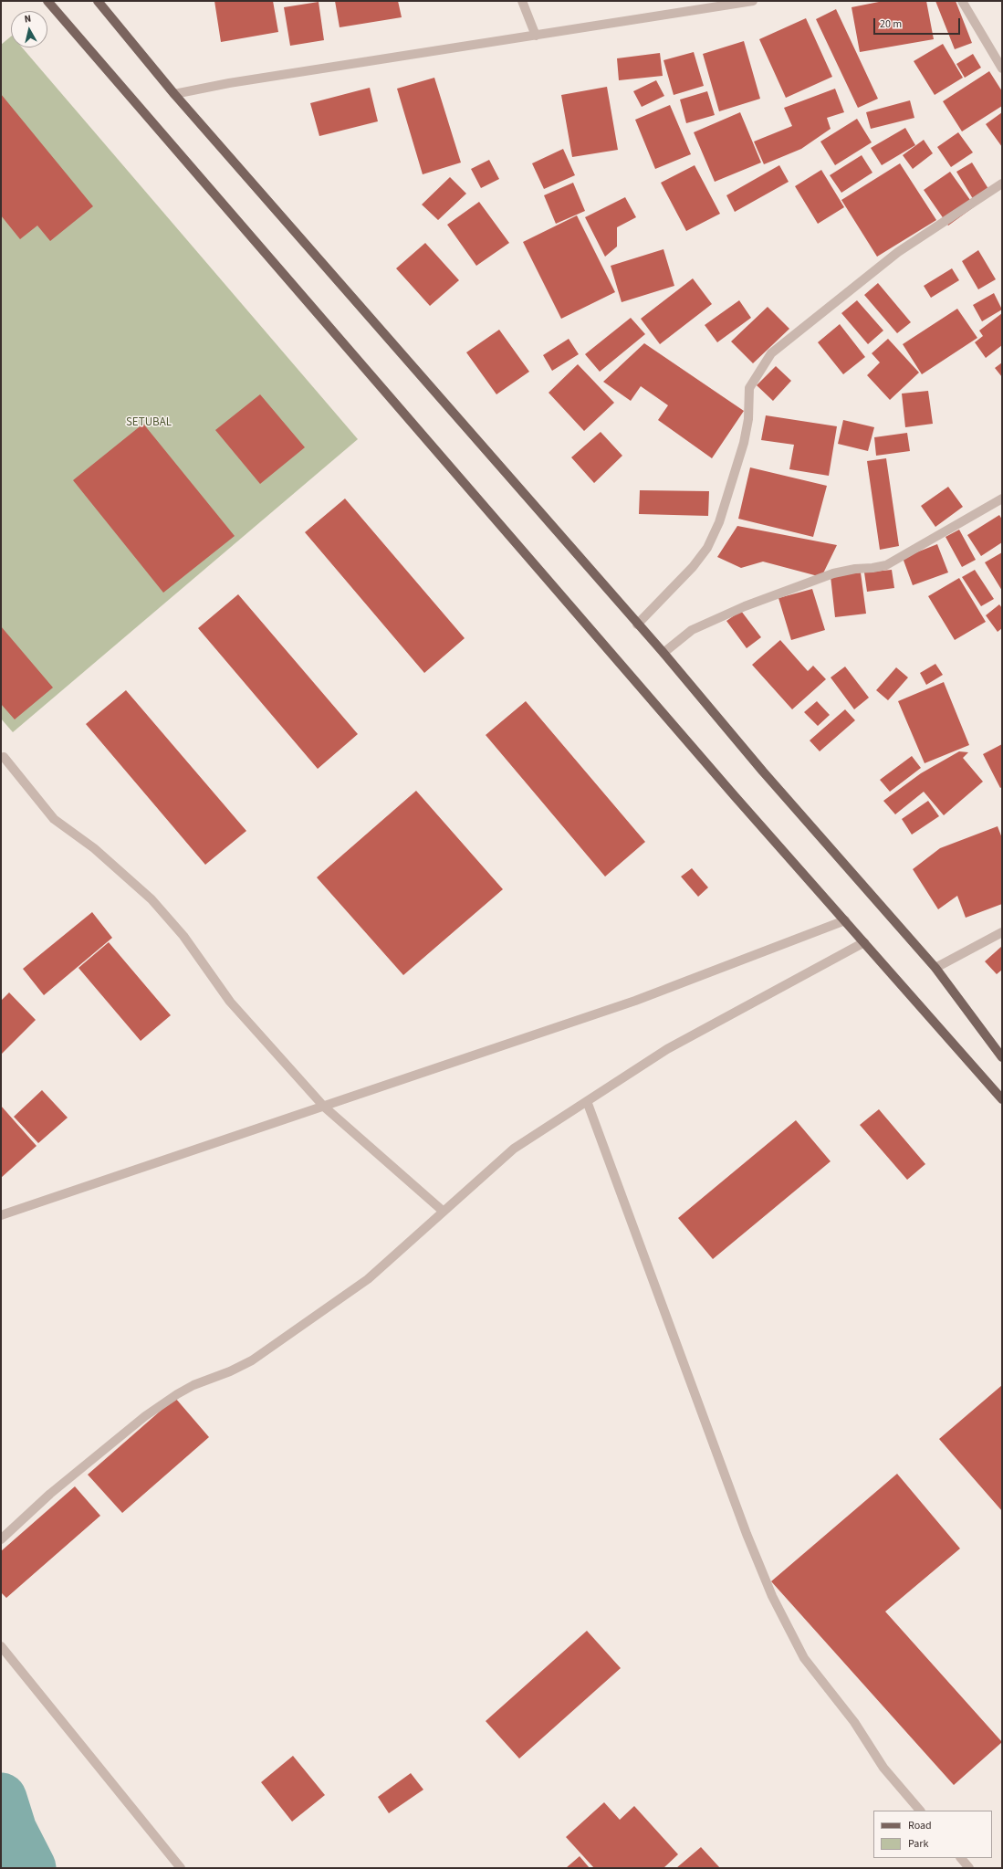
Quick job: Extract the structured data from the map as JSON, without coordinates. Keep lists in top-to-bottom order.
{
  "parks": ["SETUBAL"],
  "legend": ["Road", "Park"],
  "scale_bar": "20 m",
  "north": "top"
}
